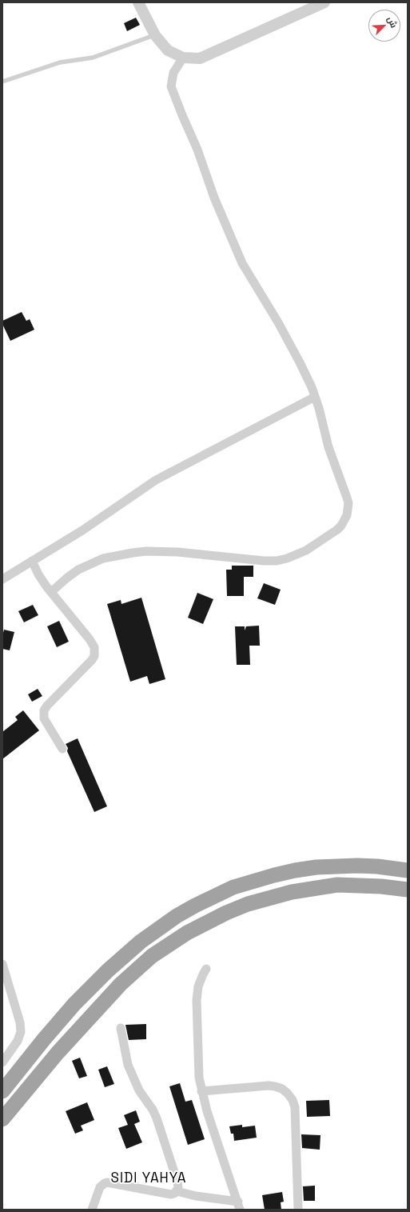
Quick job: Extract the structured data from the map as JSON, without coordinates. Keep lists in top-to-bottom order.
{
  "districts": ["SIDI YAHYA"],
  "north": "top right"
}
